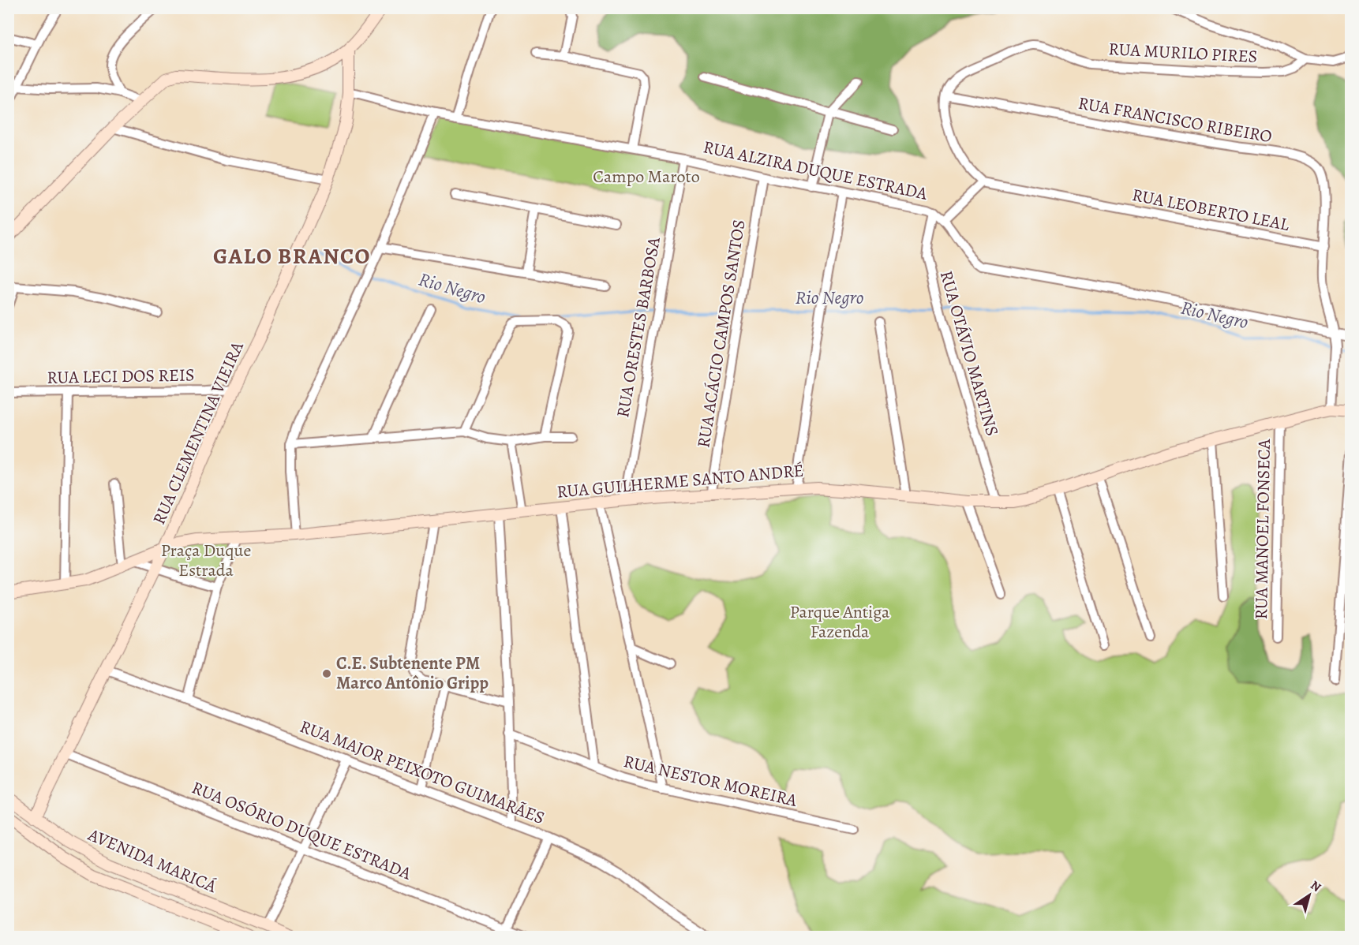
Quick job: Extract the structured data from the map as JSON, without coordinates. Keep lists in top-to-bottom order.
{
  "streets": {
    "street": [
      "RUA MURILO PIRES",
      "RUA FRANCISCO RIBEIRO",
      "RUA ALZIRA DUQUE ESTRADA",
      "RUA LEOBERTO LEAL",
      "RUA ORESTES BARBOSA",
      "RUA ACÁCIO CAMPOS SANTOS",
      "RUA OTÁVIO MARTINS",
      "RUA LECI DOS REIS",
      "RUA CLEMENTINA VIEIRA",
      "RUA GUILHERME SANTO ANDRÉ",
      "RUA MANOEL FONSECA",
      "RUA MAJOR PEIXOTO GUIMARÃES",
      "RUA NESTOR MOREIRA",
      "RUA OSÓRIO DUQUE ESTRADA",
      "AVENIDA MARICÁ"
    ]
  },
  "crossings": [
    ["RUA MURILO PIRES", "RUA FRANCISCO RIBEIRO"],
    ["RUA FRANCISCO RIBEIRO", "RUA LEOBERTO LEAL"],
    ["RUA ALZIRA DUQUE ESTRADA", "RUA ORESTES BARBOSA"],
    ["RUA ALZIRA DUQUE ESTRADA", "RUA ACÁCIO CAMPOS SANTOS"],
    ["RUA ALZIRA DUQUE ESTRADA", "RUA OTÁVIO MARTINS"],
    ["RUA ALZIRA DUQUE ESTRADA", "RUA CLEMENTINA VIEIRA"],
    ["RUA ORESTES BARBOSA", "RUA GUILHERME SANTO ANDRÉ"],
    ["RUA ACÁCIO CAMPOS SANTOS", "RUA GUILHERME SANTO ANDRÉ"],
    ["RUA OTÁVIO MARTINS", "RUA GUILHERME SANTO ANDRÉ"],
    ["RUA LECI DOS REIS", "RUA CLEMENTINA VIEIRA"],
    ["RUA CLEMENTINA VIEIRA", "RUA GUILHERME SANTO ANDRÉ"],
    ["RUA CLEMENTINA VIEIRA", "RUA MAJOR PEIXOTO GUIMARÃES"],
    ["RUA CLEMENTINA VIEIRA", "RUA OSÓRIO DUQUE ESTRADA"],
    ["RUA CLEMENTINA VIEIRA", "AVENIDA MARICÁ"],
    ["RUA GUILHERME SANTO ANDRÉ", "RUA MANOEL FONSECA"]
  ],
  "districts": ["GALO BRANCO"],
  "water": ["Rio Negro"],
  "parks": ["Campo Maroto", "Praça Duque Estrada", "Parque Antiga Fazenda"],
  "places": ["C.E. Subtenente PM Marco Antônio Gripp"],
  "north": "top right"
}
